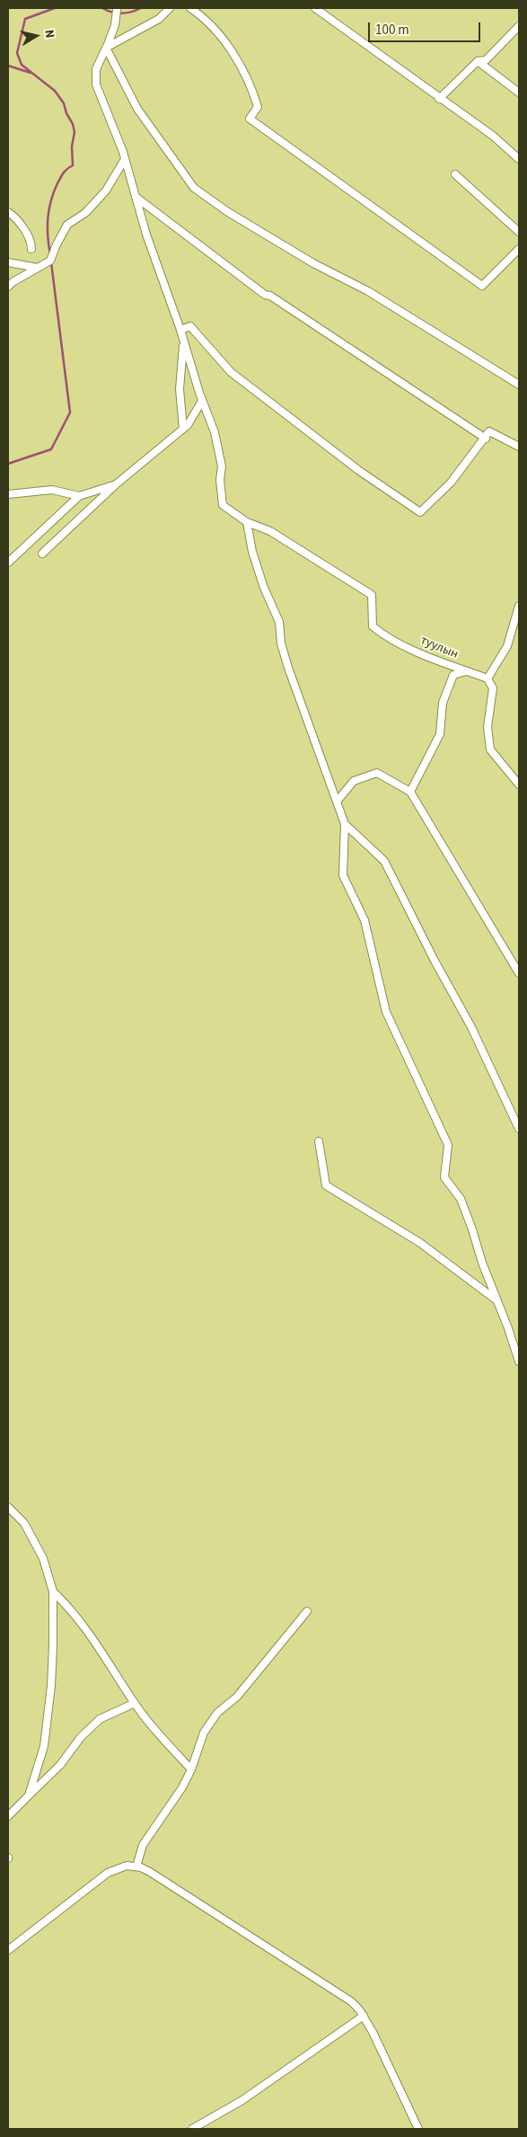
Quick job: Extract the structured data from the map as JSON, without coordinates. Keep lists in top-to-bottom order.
{
  "streets": {
    "street": ["туулын"]
  },
  "scale_bar": "100 m",
  "north": "right"
}
